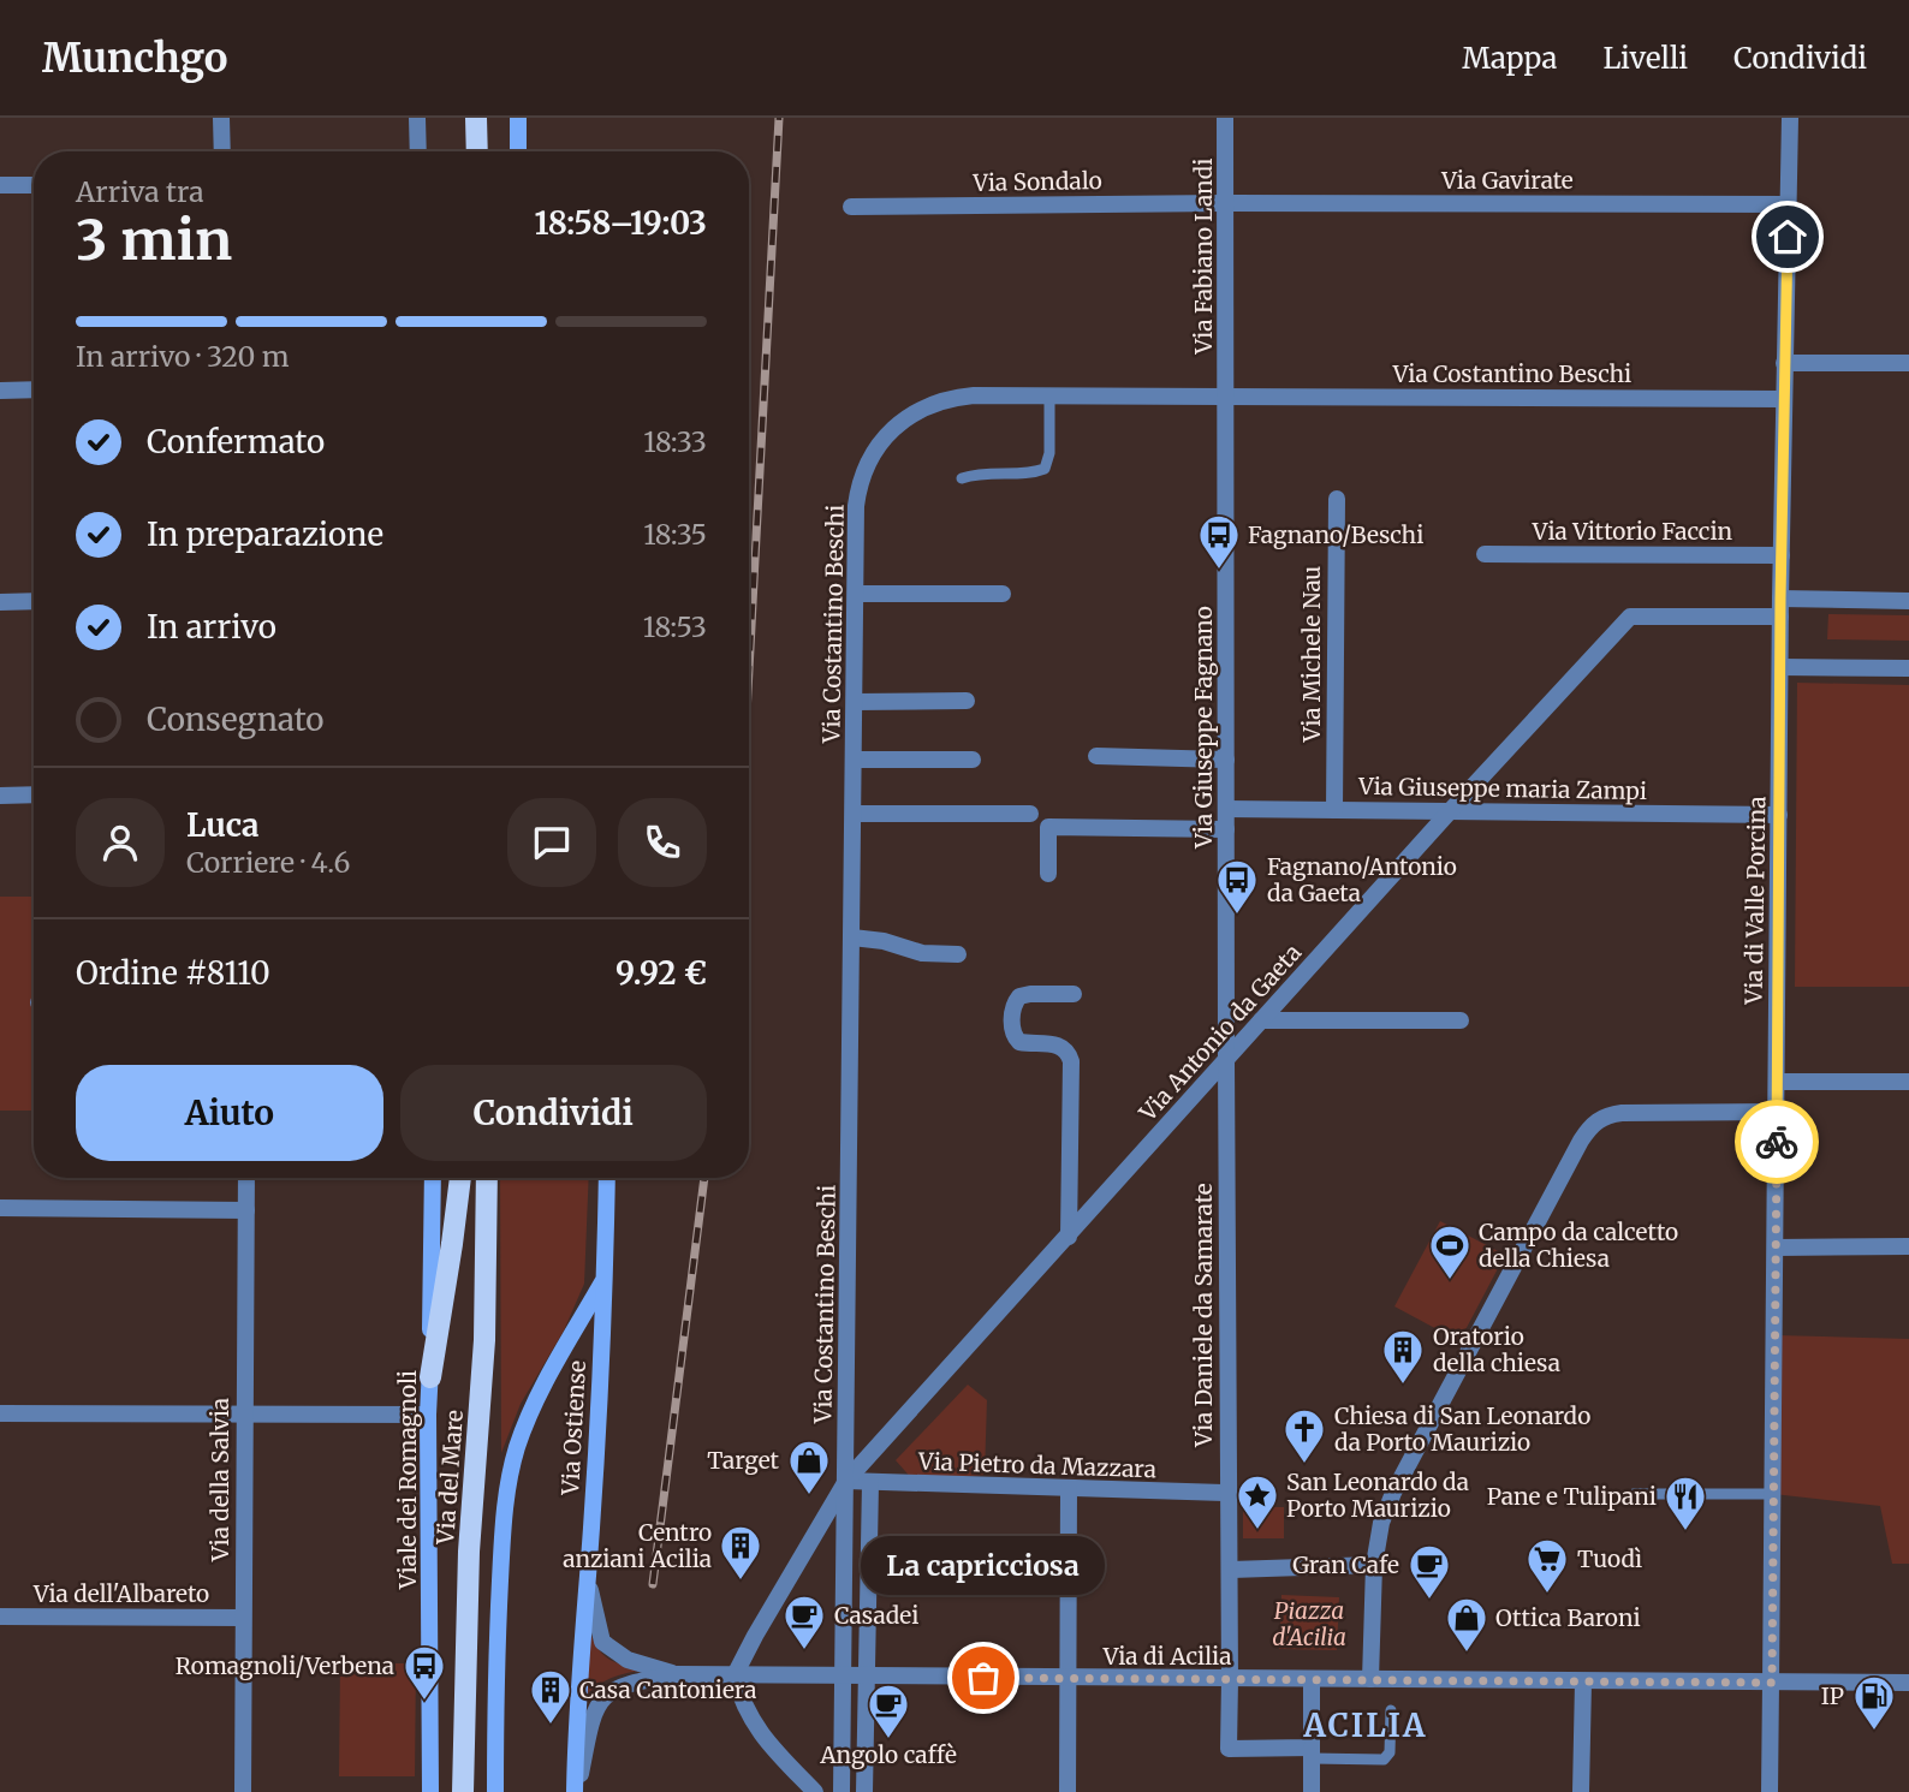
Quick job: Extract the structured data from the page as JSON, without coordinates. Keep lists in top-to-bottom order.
{
  "streets": {
    "main road": ["Via Ostiense", "Via del Mare", "Viale dei Romagnoli"],
    "street": [
      "Via Gavirate",
      "Via Sondalo",
      "Via Fabiano Landi",
      "Via Costantino Beschi",
      "Via Vittorio Faccin",
      "Via Michele Nau",
      "Via Giuseppe Fagnano",
      "Via Giuseppe maria Zampi",
      "Via di Valle Porcina",
      "Via Antonio da Gaeta",
      "Via Daniele da Samarate",
      "Via Pietro da Mazzara",
      "Via della Salvia",
      "Via dell'Albareto",
      "Via di Acilia"
    ]
  },
  "crossings": [
    ["Via Gavirate", "Via Sondalo"],
    ["Via Gavirate", "Via Fabiano Landi"],
    ["Via Gavirate", "Via di Valle Porcina"],
    ["Via Sondalo", "Via Fabiano Landi"],
    ["Via Fabiano Landi", "Via Costantino Beschi"],
    ["Via Fabiano Landi", "Via Giuseppe Fagnano"],
    ["Via Costantino Beschi", "Via Giuseppe Fagnano"],
    ["Via Costantino Beschi", "Via di Valle Porcina"],
    ["Via Costantino Beschi", "Via Antonio da Gaeta"],
    ["Via Costantino Beschi", "Via Pietro da Mazzara"],
    ["Via Costantino Beschi", "Via di Acilia"],
    ["Via Vittorio Faccin", "Via di Valle Porcina"],
    ["Via Michele Nau", "Via Giuseppe maria Zampi"],
    ["Via Giuseppe Fagnano", "Via Giuseppe maria Zampi"],
    ["Via Giuseppe Fagnano", "Via Antonio da Gaeta"],
    ["Via Giuseppe Fagnano", "Via Daniele da Samarate"],
    ["Via Giuseppe maria Zampi", "Via di Valle Porcina"],
    ["Via Giuseppe maria Zampi", "Via Antonio da Gaeta"],
    ["Via di Valle Porcina", "Via Antonio da Gaeta"],
    ["Via di Valle Porcina", "Via di Acilia"],
    ["Via Antonio da Gaeta", "Via Daniele da Samarate"],
    ["Via Antonio da Gaeta", "Via Pietro da Mazzara"],
    ["Via Antonio da Gaeta", "Via di Acilia"],
    ["Via Daniele da Samarate", "Via Pietro da Mazzara"],
    ["Via Daniele da Samarate", "Via di Acilia"],
    ["Via Ostiense", "Via di Acilia"],
    ["Via della Salvia", "Via dell'Albareto"]
  ],
  "districts": ["ACILIA"],
  "parks": ["Piazza d'Acilia"],
  "places": {
    "bus stop": ["Fagnano/Beschi", "Fagnano/Antonio da Gaeta", "Romagnoli/Verbena"],
    "sports": ["Campo da calcetto della Chiesa"],
    "building": ["Oratorio della chiesa", "Centro anziani Acilia", "Casa Cantoniera"],
    "church": ["Chiesa di San Leonardo da Porto Maurizio"],
    "shop": ["Target", "Ottica Baroni"],
    "place": ["San Leonardo da Porto Maurizio"],
    "restaurant": ["Pane e Tulipani"],
    "supermarket": ["Tuodì"],
    "cafe": ["Gran Cafe", "Casadei", "Angolo caffè"],
    "other": ["La capricciosa"],
    "fuel station": ["IP"]
  },
  "page": {
    "header": "Munchgo",
    "nav": ["Mappa", "Livelli", "Condividi"],
    "heading": ["3 min", "Arriva tra", "18:58–19:03"],
    "panel": [
      "Luca",
      "Corriere · 4.6",
      "Ordine #8110",
      "9.92 €"
    ],
    "bar": "In arrivo · 320 m",
    "list": [
      ["Confermato", "18:33"],
      ["In preparazione", "18:35"],
      ["In arrivo", "18:53"],
      "Consegnato"
    ],
    "buttons": ["Aiuto", "Condividi"],
    "bubble": "La capricciosa"
  }
}
